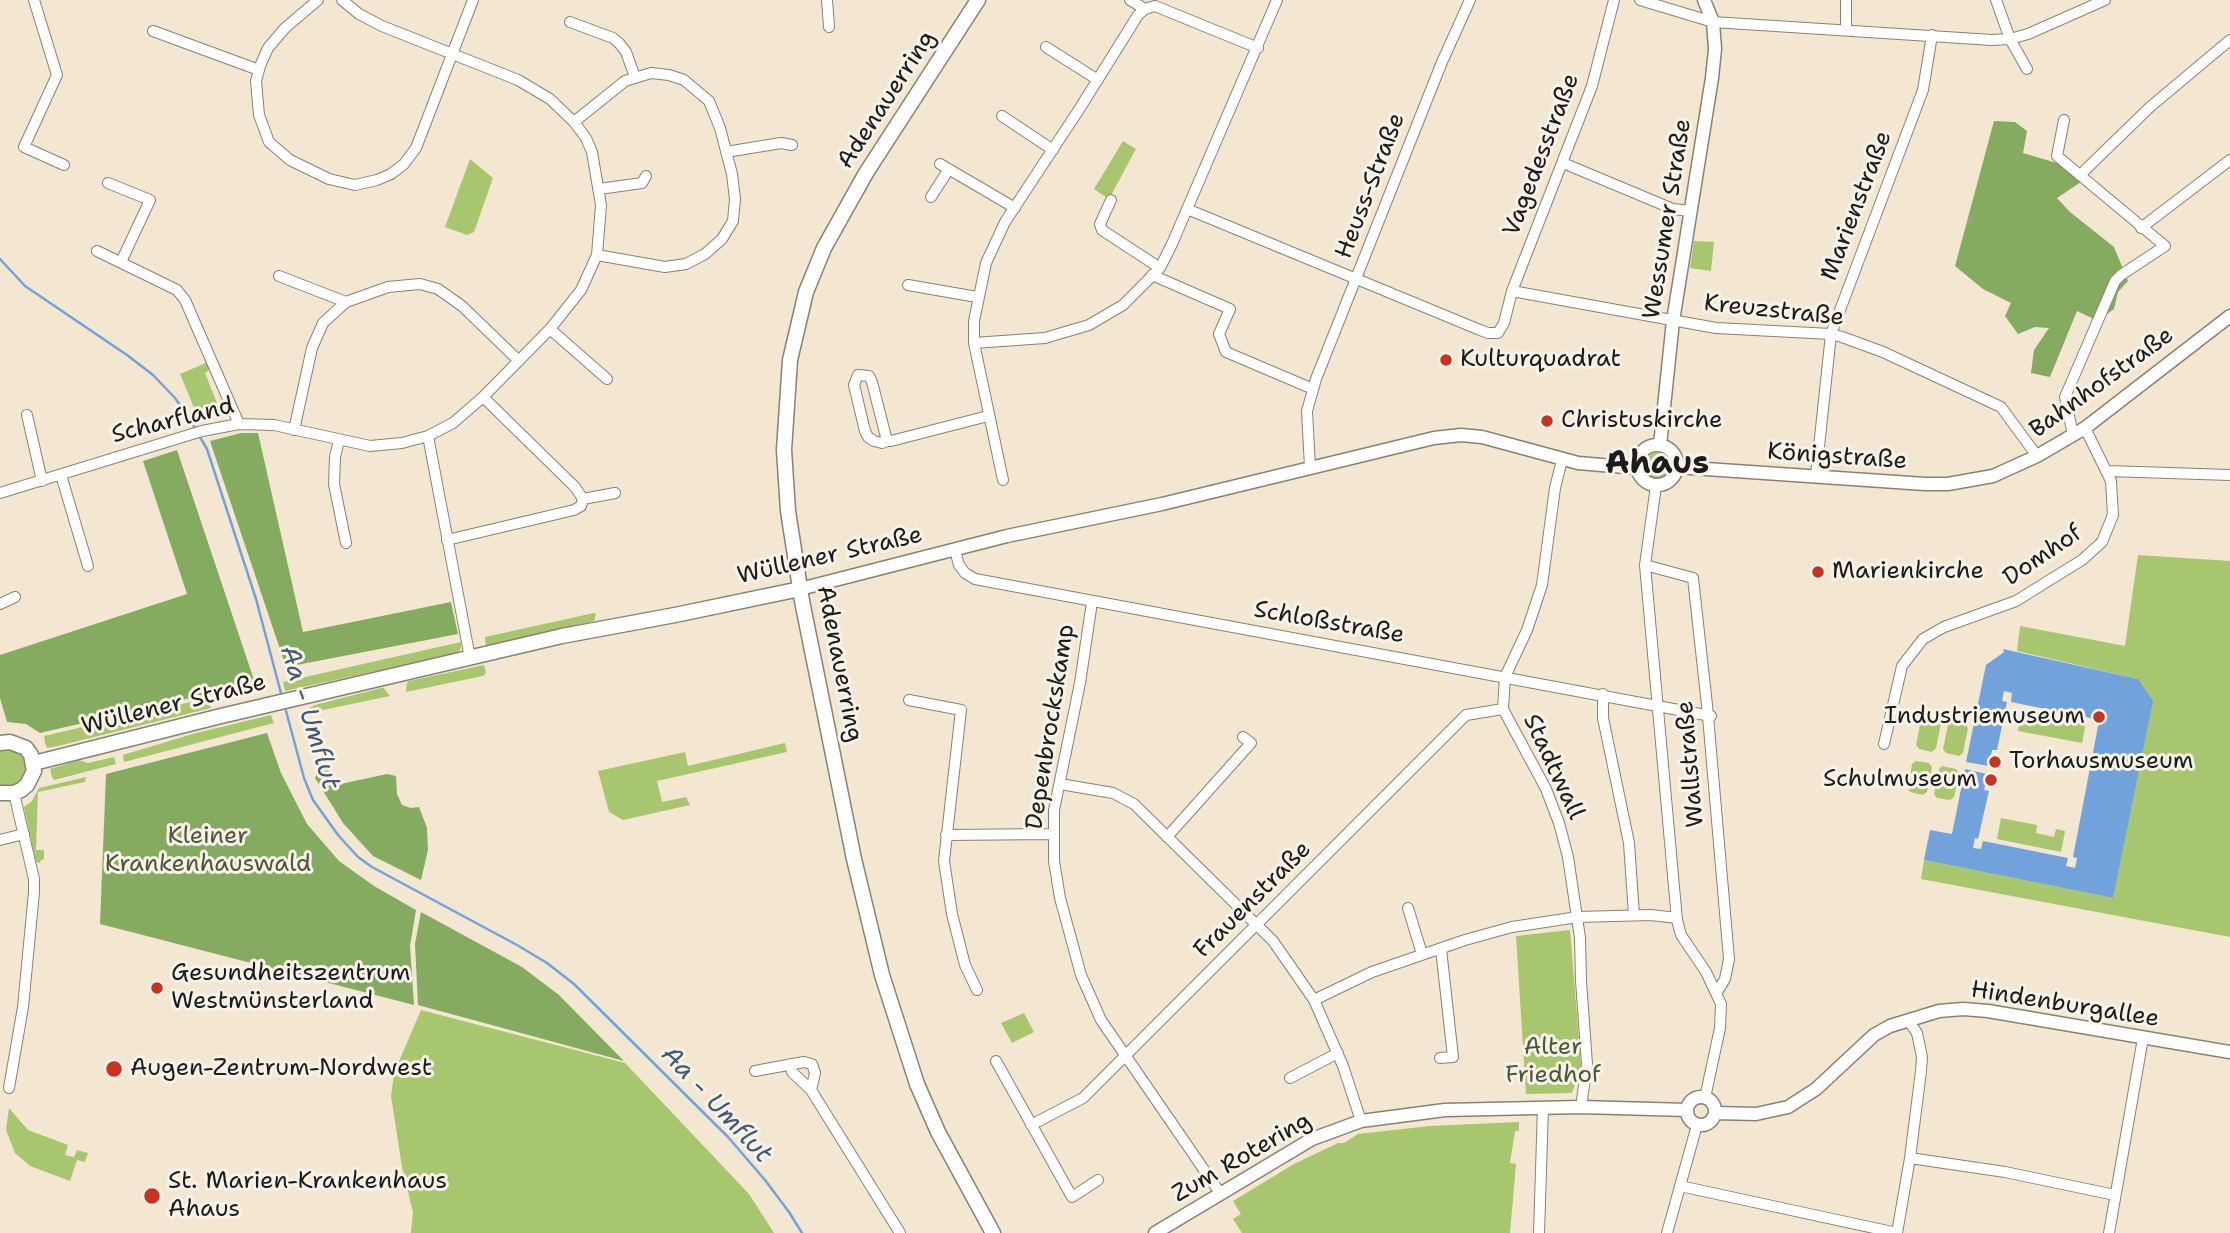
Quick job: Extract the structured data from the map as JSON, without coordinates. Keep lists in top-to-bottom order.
{
  "streets": {
    "main road": ["Adenauerring", "Wüllener Straße"],
    "street": [
      "Vagedesstraße",
      "Heuss-Straße",
      "Marienstraße",
      "Wessumer Straße",
      "Kreuzstraße",
      "Bahnhofstraße",
      "Scharfland",
      "Königstraße",
      "Domhof",
      "Schloßstraße",
      "Depenbrockskamp",
      "Wallstraße",
      "Stadtwall",
      "Frauenstraße",
      "Hindenburgallee",
      "Zum Rotering"
    ]
  },
  "crossings": [
    ["Adenauerring", "Wüllener Straße"],
    ["Vagedesstraße", "Heuss-Straße"],
    ["Vagedesstraße", "Kreuzstraße"],
    ["Heuss-Straße", "Wüllener Straße"],
    ["Marienstraße", "Kreuzstraße"],
    ["Marienstraße", "Königstraße"],
    ["Wessumer Straße", "Kreuzstraße"],
    ["Wessumer Straße", "Königstraße"],
    ["Wessumer Straße", "Wüllener Straße"],
    ["Wessumer Straße", "Wallstraße"],
    ["Kreuzstraße", "Bahnhofstraße"],
    ["Bahnhofstraße", "Königstraße"],
    ["Bahnhofstraße", "Domhof"],
    ["Königstraße", "Wüllener Straße"],
    ["Königstraße", "Wallstraße"],
    ["Wüllener Straße", "Schloßstraße"],
    ["Wüllener Straße", "Wallstraße"],
    ["Schloßstraße", "Depenbrockskamp"],
    ["Schloßstraße", "Wallstraße"],
    ["Schloßstraße", "Stadtwall"],
    ["Depenbrockskamp", "Frauenstraße"],
    ["Depenbrockskamp", "Zum Rotering"],
    ["Stadtwall", "Frauenstraße"],
    ["Stadtwall", "Zum Rotering"],
    ["Hindenburgallee", "Zum Rotering"]
  ],
  "districts": ["Ahaus"],
  "water": ["Aa - Umflut"],
  "parks": ["Kleiner Krankenhauswald", "Alter Friedhof"],
  "places": [
    "Kulturquadrat",
    "Christuskirche",
    "Marienkirche",
    "Industriemuseum",
    "Torhausmuseum",
    "Schulmuseum",
    "Gesundheitszentrum Westmünsterland",
    "Augen-Zentrum-Nordwest",
    "St. Marien-Krankenhaus Ahaus"
  ]
}
